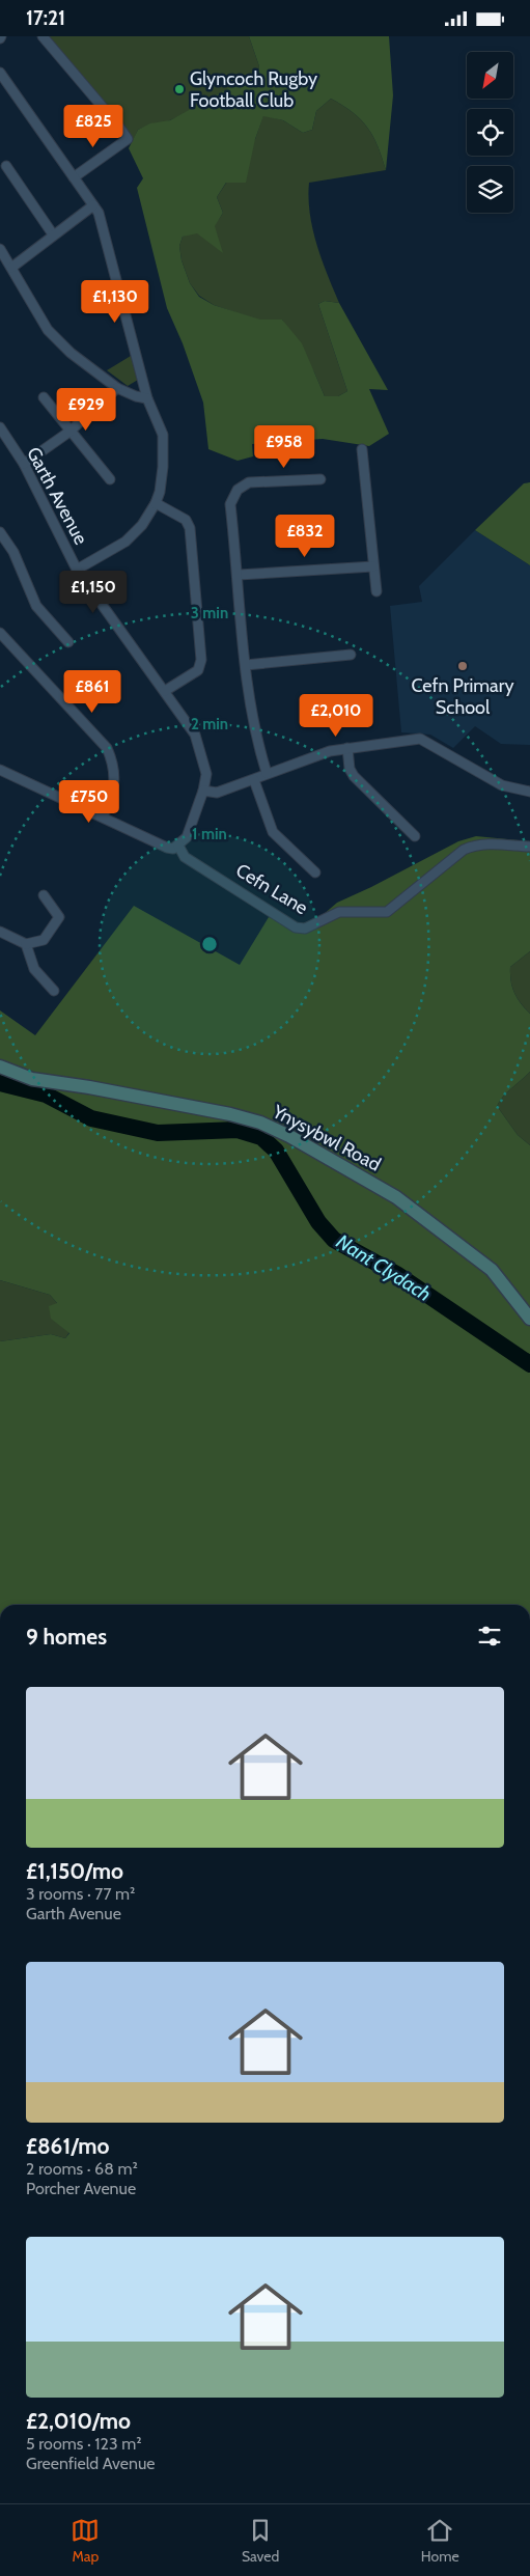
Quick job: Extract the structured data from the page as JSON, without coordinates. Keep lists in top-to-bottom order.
{
  "streets": {
    "main road": ["Ynysybwl Road"],
    "street": ["Garth Avenue", "Cefn Lane"]
  },
  "crossings": [
    ["Garth Avenue", "Cefn Lane"]
  ],
  "water": ["Nant Clydach"],
  "places": ["Glyncoch Rugby Football Club", "Cefn Primary School"],
  "north": "bottom left",
  "page": {
    "status": "17:21",
    "price": [
      "£825",
      "£1,130",
      "£929",
      "£958",
      "£832",
      "£1,150",
      "£861",
      "£2,010",
      "£750"
    ],
    "heading": "9 homes",
    "list": [
      {
        "name": "£1,150/mo",
        "note": "3 rooms · 77 m² · Garth Avenue"
      },
      {
        "name": "£861/mo",
        "note": "2 rooms · 68 m² · Porcher Avenue"
      },
      {
        "name": "£2,010/mo",
        "note": "5 rooms · 123 m² · Greenfield Avenue"
      }
    ],
    "tabs": ["Map", "Saved", "Home"]
  },
  "rings": ["3 min", "2 min", "1 min"]
}
